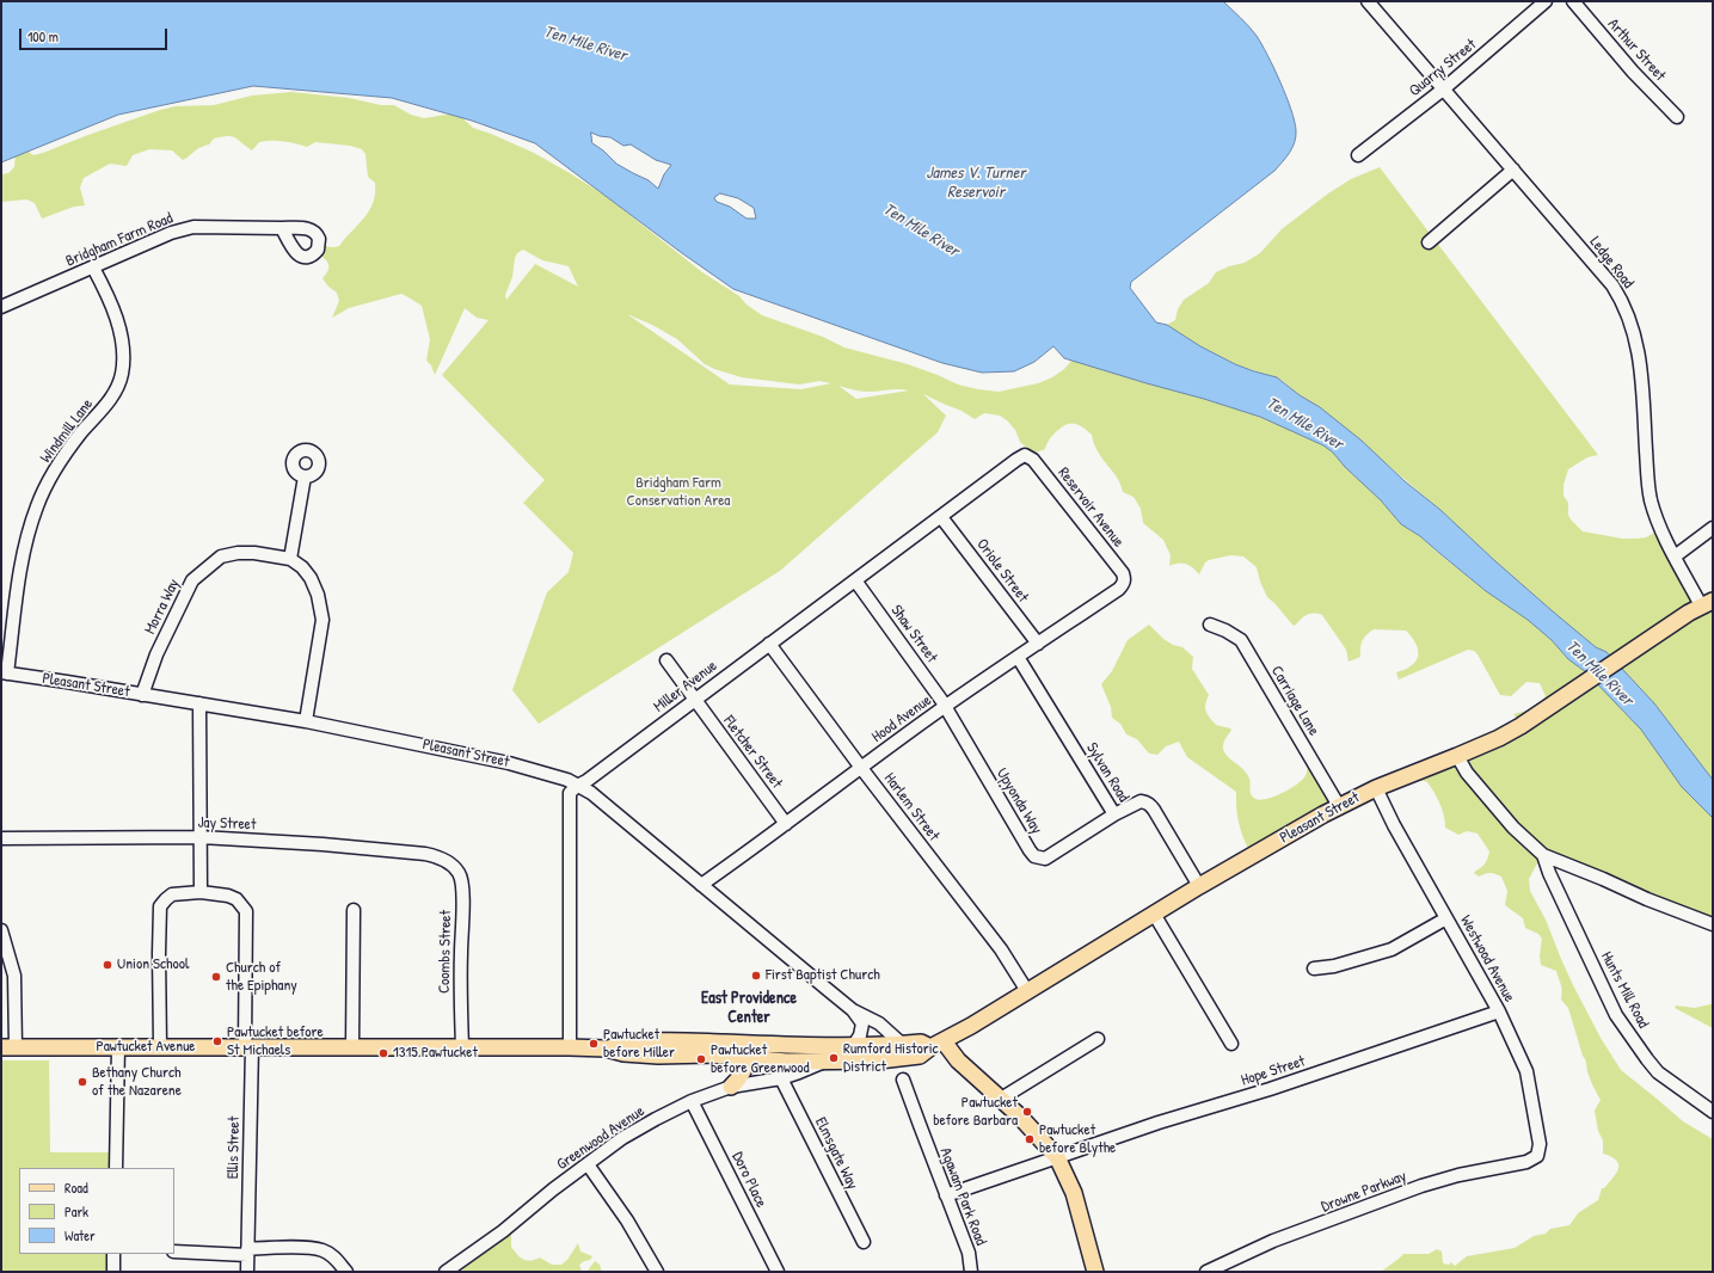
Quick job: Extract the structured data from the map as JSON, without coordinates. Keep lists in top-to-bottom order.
{
  "streets": {
    "main road": ["Pleasant Street", "Pawtucket Avenue"],
    "street": [
      "Arthur Street",
      "Quarry Street",
      "Bridgham Farm Road",
      "Ledge Road",
      "Windmill Lane",
      "Reservoir Avenue",
      "Oriole Street",
      "Morra Way",
      "Shaw Street",
      "Miller Avenue",
      "Carriage Lane",
      "Hood Avenue",
      "Fletcher Street",
      "Sylvan Road",
      "Upyonda Way",
      "Harlem Street",
      "Jay Street",
      "Coombs Street",
      "Westwood Avenue",
      "Hunts Mill Road",
      "Hope Street",
      "Greenwood Avenue",
      "Ellis Street",
      "Elmsgate Way",
      "Doro Place",
      "Drowne Parkway",
      "Agawam Park Road"
    ]
  },
  "crossings": [
    ["Quarry Street", "Ledge Road"],
    ["Bridgham Farm Road", "Windmill Lane"],
    ["Ledge Road", "Pleasant Street"],
    ["Windmill Lane", "Pleasant Street"],
    ["Reservoir Avenue", "Miller Avenue"],
    ["Reservoir Avenue", "Hood Avenue"],
    ["Oriole Street", "Miller Avenue"],
    ["Oriole Street", "Hood Avenue"],
    ["Morra Way", "Pleasant Street"],
    ["Shaw Street", "Miller Avenue"],
    ["Shaw Street", "Hood Avenue"],
    ["Shaw Street", "Upyonda Way"],
    ["Pleasant Street", "Miller Avenue"],
    ["Pleasant Street", "Carriage Lane"],
    ["Pleasant Street", "Hood Avenue"],
    ["Pleasant Street", "Sylvan Road"],
    ["Pleasant Street", "Harlem Street"],
    ["Pleasant Street", "Westwood Avenue"],
    ["Pleasant Street", "Hunts Mill Road"],
    ["Pleasant Street", "Pawtucket Avenue"],
    ["Miller Avenue", "Fletcher Street"],
    ["Miller Avenue", "Harlem Street"],
    ["Hood Avenue", "Fletcher Street"],
    ["Hood Avenue", "Sylvan Road"],
    ["Hood Avenue", "Upyonda Way"],
    ["Hood Avenue", "Harlem Street"],
    ["Sylvan Road", "Upyonda Way"],
    ["Jay Street", "Coombs Street"],
    ["Coombs Street", "Pawtucket Avenue"],
    ["Westwood Avenue", "Hope Street"],
    ["Westwood Avenue", "Drowne Parkway"],
    ["Pawtucket Avenue", "Greenwood Avenue"],
    ["Pawtucket Avenue", "Ellis Street"],
    ["Hope Street", "Agawam Park Road"],
    ["Greenwood Avenue", "Elmsgate Way"],
    ["Greenwood Avenue", "Doro Place"]
  ],
  "districts": ["East Providence Center"],
  "water": ["Ten Mile River", "James V. Turner Reservoir"],
  "parks": ["Bridgham Farm Conservation Area"],
  "places": [
    "Union School",
    "First Baptist Church",
    "Church of the Epiphany",
    "Pawtucket before St Michaels",
    "Pawtucket before Miller",
    "1315 Pawtucket",
    "Rumford Historic District",
    "Pawtucket before Greenwood",
    "Bethany Church of the Nazarene",
    "Pawtucket before Barbara",
    "Pawtucket before Blythe"
  ],
  "legend": ["Road", "Park", "Water"],
  "scale_bar": "100 m"
}
